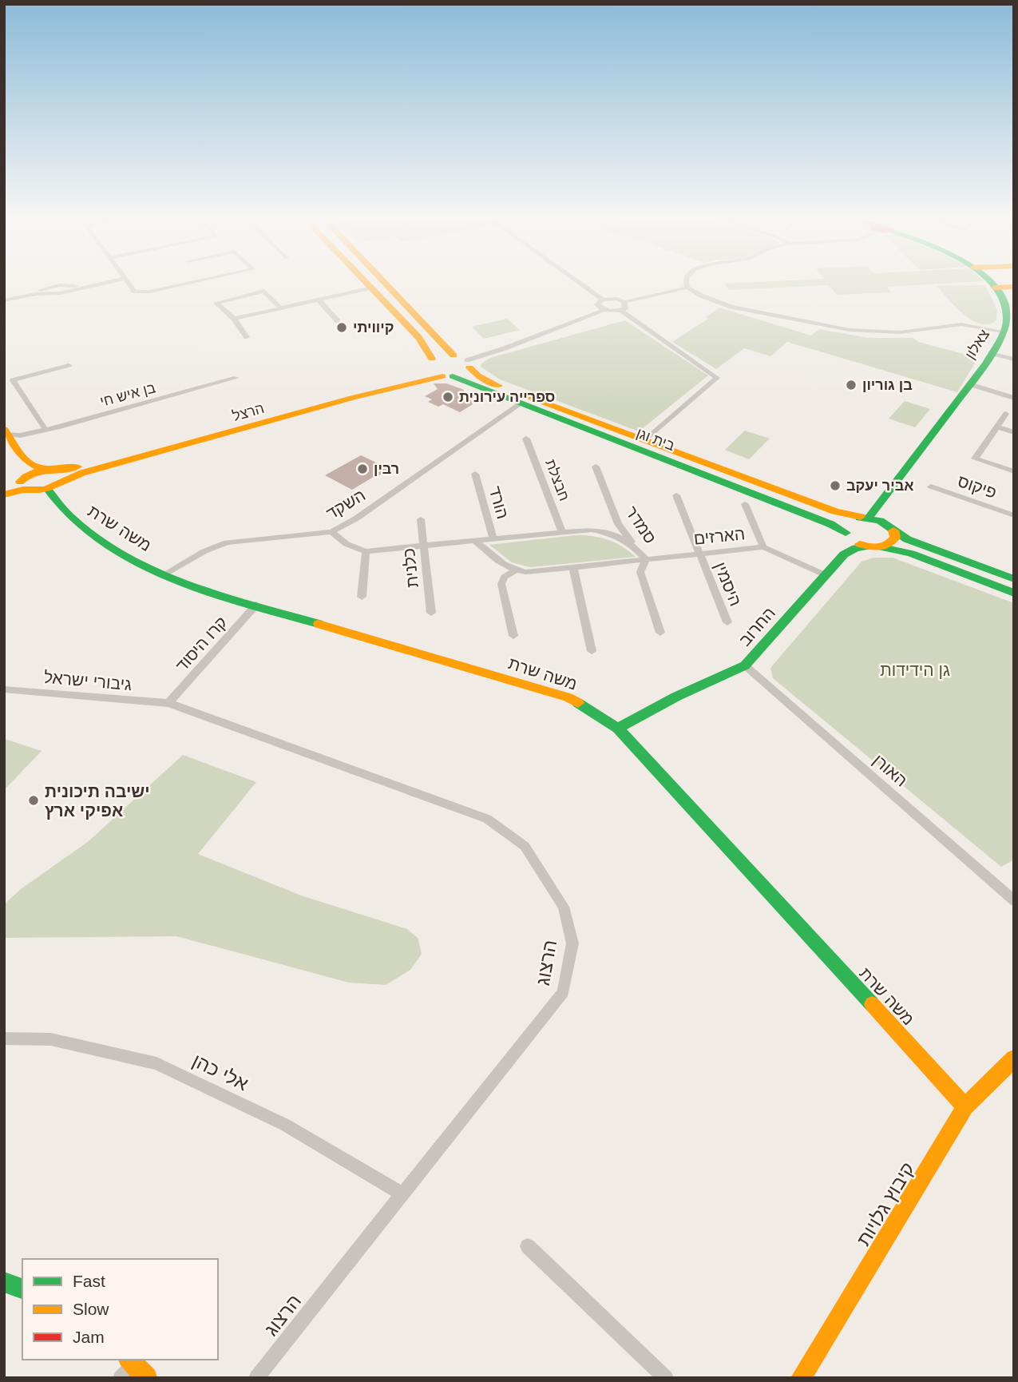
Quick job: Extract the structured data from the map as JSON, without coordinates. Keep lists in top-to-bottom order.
{
  "streets": {
    "main road": [
      "צאלון",
      "הרצל",
      "בית וגן",
      "משה שרת",
      "החרוב",
      "קיבוץ גלויות"
    ],
    "street": [
      "בן איש חי",
      "חבצלת",
      "פיקוס",
      "הורד",
      "השקד",
      "סמדר",
      "הארזים",
      "כלנית",
      "היסמין",
      "קרו היסוד",
      "גיבורי ישראל",
      "האורן",
      "הרצוג",
      "אלי כהן"
    ]
  },
  "crossings": [
    ["צאלון", "בית וגן"],
    ["הרצל", "בית וגן"],
    ["בית וגן", "השקד"],
    ["בית וגן", "החרוב"],
    ["השקד", "משה שרת"],
    ["סמדר", "הארזים"],
    ["משה שרת", "החרוב"],
    ["משה שרת", "קרו היסוד"],
    ["משה שרת", "קיבוץ גלויות"],
    ["הארזים", "היסמין"],
    ["הארזים", "החרוב"],
    ["החרוב", "האורן"],
    ["קרו היסוד", "גיבורי ישראל"],
    ["קרו היסוד", "הרצוג"],
    ["גיבורי ישראל", "הרצוג"],
    ["הרצוג", "אלי כהן"]
  ],
  "parks": ["גן הידידות"],
  "places": [
    "קיוויתי",
    "בן גוריון",
    "ספרייה עירונית",
    "רבין",
    "אביר יעקב",
    "ישיבה תיכונית אפיקי ארץ"
  ],
  "legend": ["Fast", "Slow", "Jam"]
}
